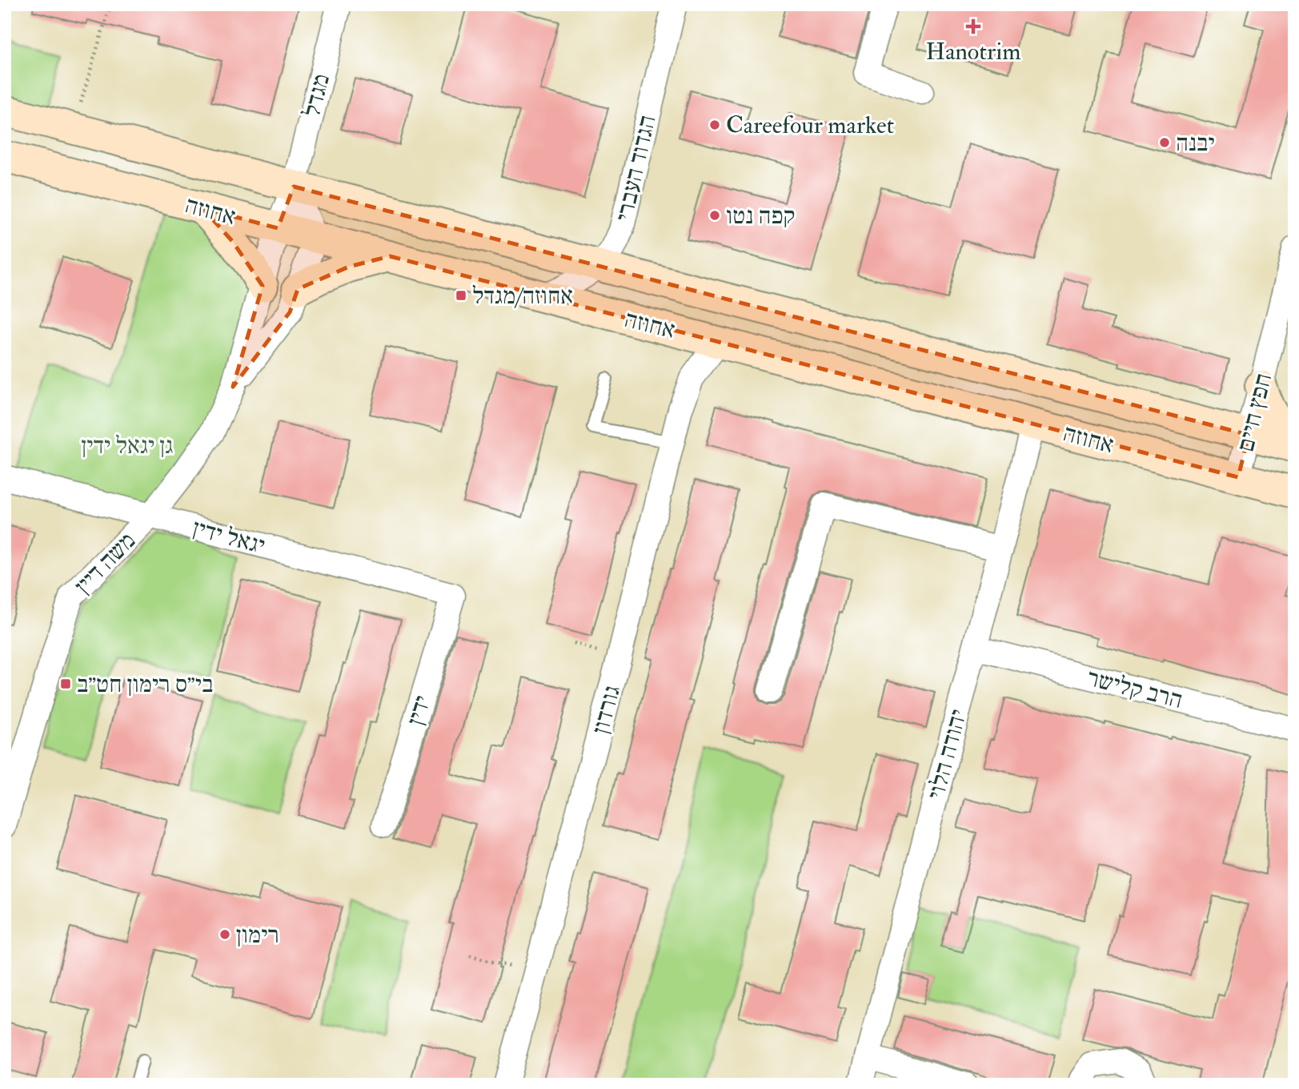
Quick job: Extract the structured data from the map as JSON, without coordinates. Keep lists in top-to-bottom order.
{
  "streets": {
    "main road": ["אחוזה"],
    "street": [
      "מגדל",
      "הגדוד העברי",
      "חפץ חיים",
      "יגאל ידין",
      "משה דיין",
      "הרב קלישר",
      "גורדון",
      "ידין",
      "יהודה הלוי"
    ]
  },
  "crossings": [
    ["מגדל", "אחוזה"],
    ["מגדל", "משה דיין"],
    ["הגדוד העברי", "אחוזה"],
    ["אחוזה", "חפץ חיים"],
    ["אחוזה", "משה דיין"],
    ["אחוזה", "גורדון"],
    ["אחוזה", "יהודה הלוי"],
    ["יגאל ידין", "משה דיין"],
    ["יגאל ידין", "ידין"],
    ["הרב קלישר", "יהודה הלוי"]
  ],
  "parks": ["גן יגאל ידין"],
  "places": {
    "health": ["Hanotrim"],
    "other": [
      "Careefour market",
      "יבנה",
      "קפה נטו",
      "רימון"
    ],
    "transit": ["אחוזה/מגדל", "בי״ס רימון חט״ב"]
  }
}
